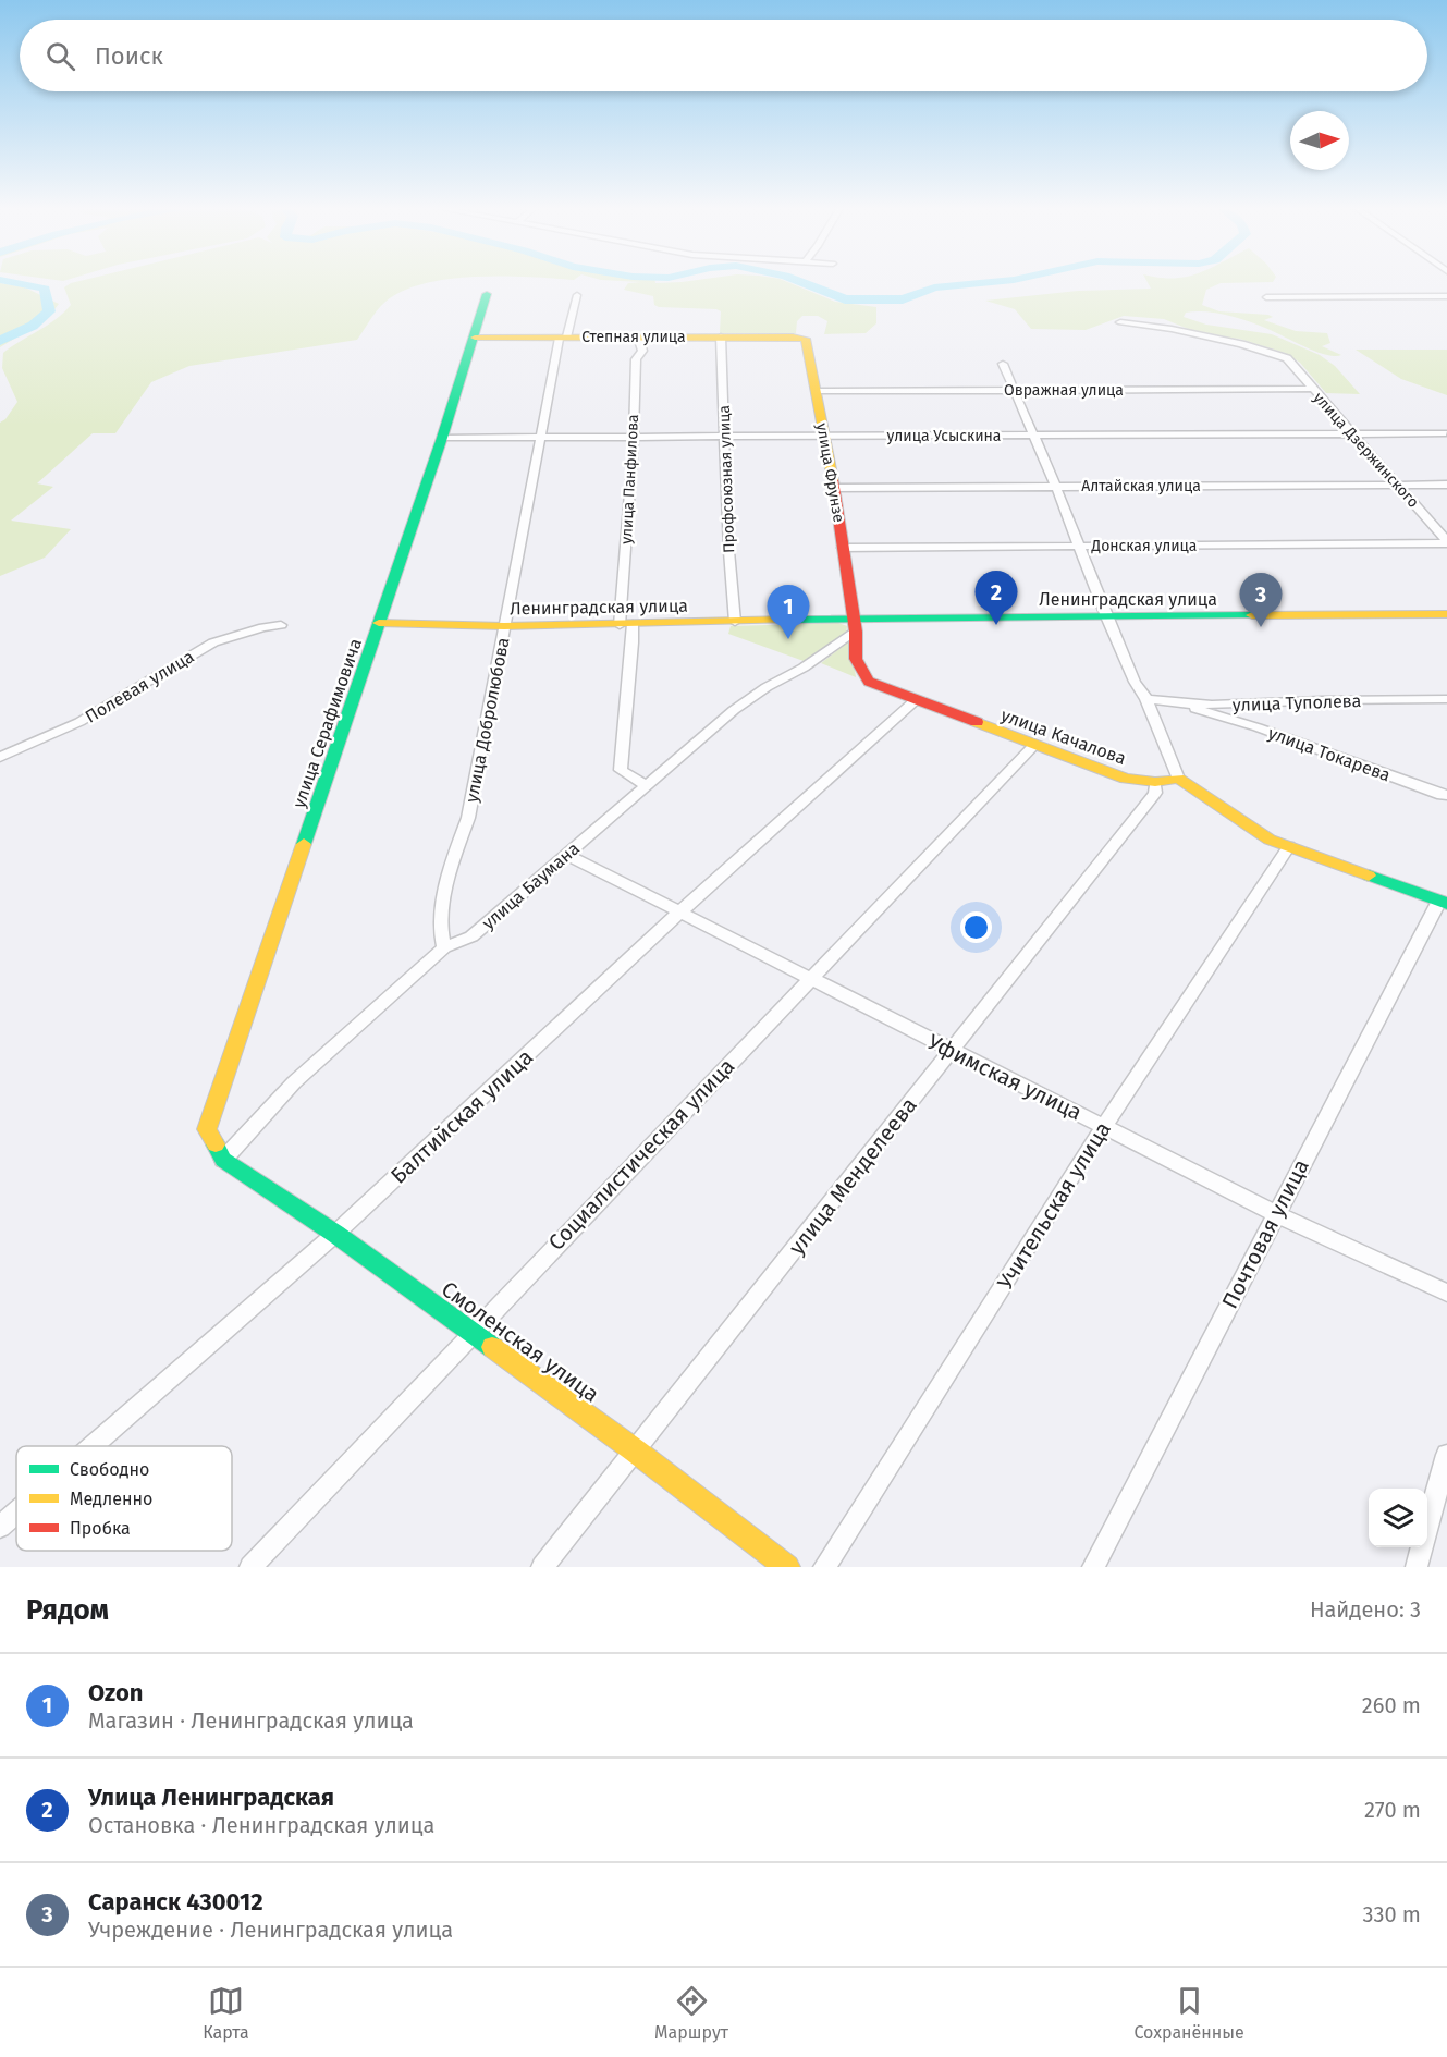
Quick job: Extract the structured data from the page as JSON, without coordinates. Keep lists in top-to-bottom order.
{
  "streets": {
    "street": [
      "Степная улица",
      "Овражная улица",
      "улица Усыскина",
      "улица Дзержинского",
      "улица Фрунзе",
      "улица Панфилова",
      "Профсоюзная улица",
      "Алтайская улица",
      "Донская улица",
      "Ленинградская улица",
      "Полевая улица",
      "улица Туполева",
      "улица Добролюбова",
      "улица Серафимовича",
      "улица Качалова",
      "улица Токарева",
      "улица Баумана",
      "Уфимская улица",
      "Балтийская улица",
      "Социалистическая улица",
      "улица Менделеева",
      "Учительская улица",
      "Почтовая улица",
      "Смоленская улица"
    ]
  },
  "crossings": [
    ["Степная улица", "улица Фрунзе"],
    ["Степная улица", "улица Панфилова"],
    ["Степная улица", "Профсоюзная улица"],
    ["Степная улица", "улица Добролюбова"],
    ["Степная улица", "улица Серафимовича"],
    ["Овражная улица", "улица Дзержинского"],
    ["Овражная улица", "улица Фрунзе"],
    ["улица Усыскина", "улица Дзержинского"],
    ["улица Усыскина", "улица Фрунзе"],
    ["улица Усыскина", "улица Панфилова"],
    ["улица Усыскина", "Профсоюзная улица"],
    ["улица Усыскина", "улица Добролюбова"],
    ["улица Усыскина", "улица Серафимовича"],
    ["улица Дзержинского", "Алтайская улица"],
    ["улица Дзержинского", "Донская улица"],
    ["улица Фрунзе", "Алтайская улица"],
    ["улица Фрунзе", "Донская улица"],
    ["улица Фрунзе", "Ленинградская улица"],
    ["улица Фрунзе", "улица Качалова"],
    ["улица Фрунзе", "улица Баумана"],
    ["улица Панфилова", "Ленинградская улица"],
    ["улица Панфилова", "улица Баумана"],
    ["Профсоюзная улица", "Ленинградская улица"],
    ["Ленинградская улица", "улица Добролюбова"],
    ["Ленинградская улица", "улица Серафимовича"],
    ["Ленинградская улица", "улица Качалова"],
    ["Ленинградская улица", "улица Баумана"],
    ["улица Туполева", "улица Токарева"],
    ["улица Добролюбова", "улица Баумана"],
    ["улица Серафимовича", "улица Баумана"],
    ["улица Серафимовича", "Смоленская улица"],
    ["улица Качалова", "улица Баумана"],
    ["улица Качалова", "Балтийская улица"],
    ["улица Качалова", "Социалистическая улица"],
    ["улица Качалова", "улица Менделеева"],
    ["улица Баумана", "Уфимская улица"],
    ["улица Баумана", "Смоленская улица"],
    ["Уфимская улица", "Балтийская улица"],
    ["Уфимская улица", "Социалистическая улица"],
    ["Уфимская улица", "улица Менделеева"],
    ["Уфимская улица", "Учительская улица"],
    ["Уфимская улица", "Почтовая улица"],
    ["Балтийская улица", "Смоленская улица"],
    ["Социалистическая улица", "Смоленская улица"],
    ["улица Менделеева", "Смоленская улица"]
  ],
  "legend": ["Свободно", "Медленно", "Пробка"],
  "north": "right",
  "page": {
    "search": "Поиск",
    "pins": ["2", "3", "1"],
    "heading": ["Рядом", "Найдено: 3"],
    "list": [
      {
        "mark": "1",
        "name": "Ozon",
        "note": "Магазин · Ленинградская улица",
        "value": "260 m"
      },
      {
        "mark": "2",
        "name": "Улица Ленинградская",
        "note": "Остановка · Ленинградская улица",
        "value": "270 m"
      },
      {
        "mark": "3",
        "name": "Саранск 430012",
        "note": "Учреждение · Ленинградская улица",
        "value": "330 m"
      }
    ],
    "nav": ["Карта", "Маршрут", "Сохранённые"]
  }
}
